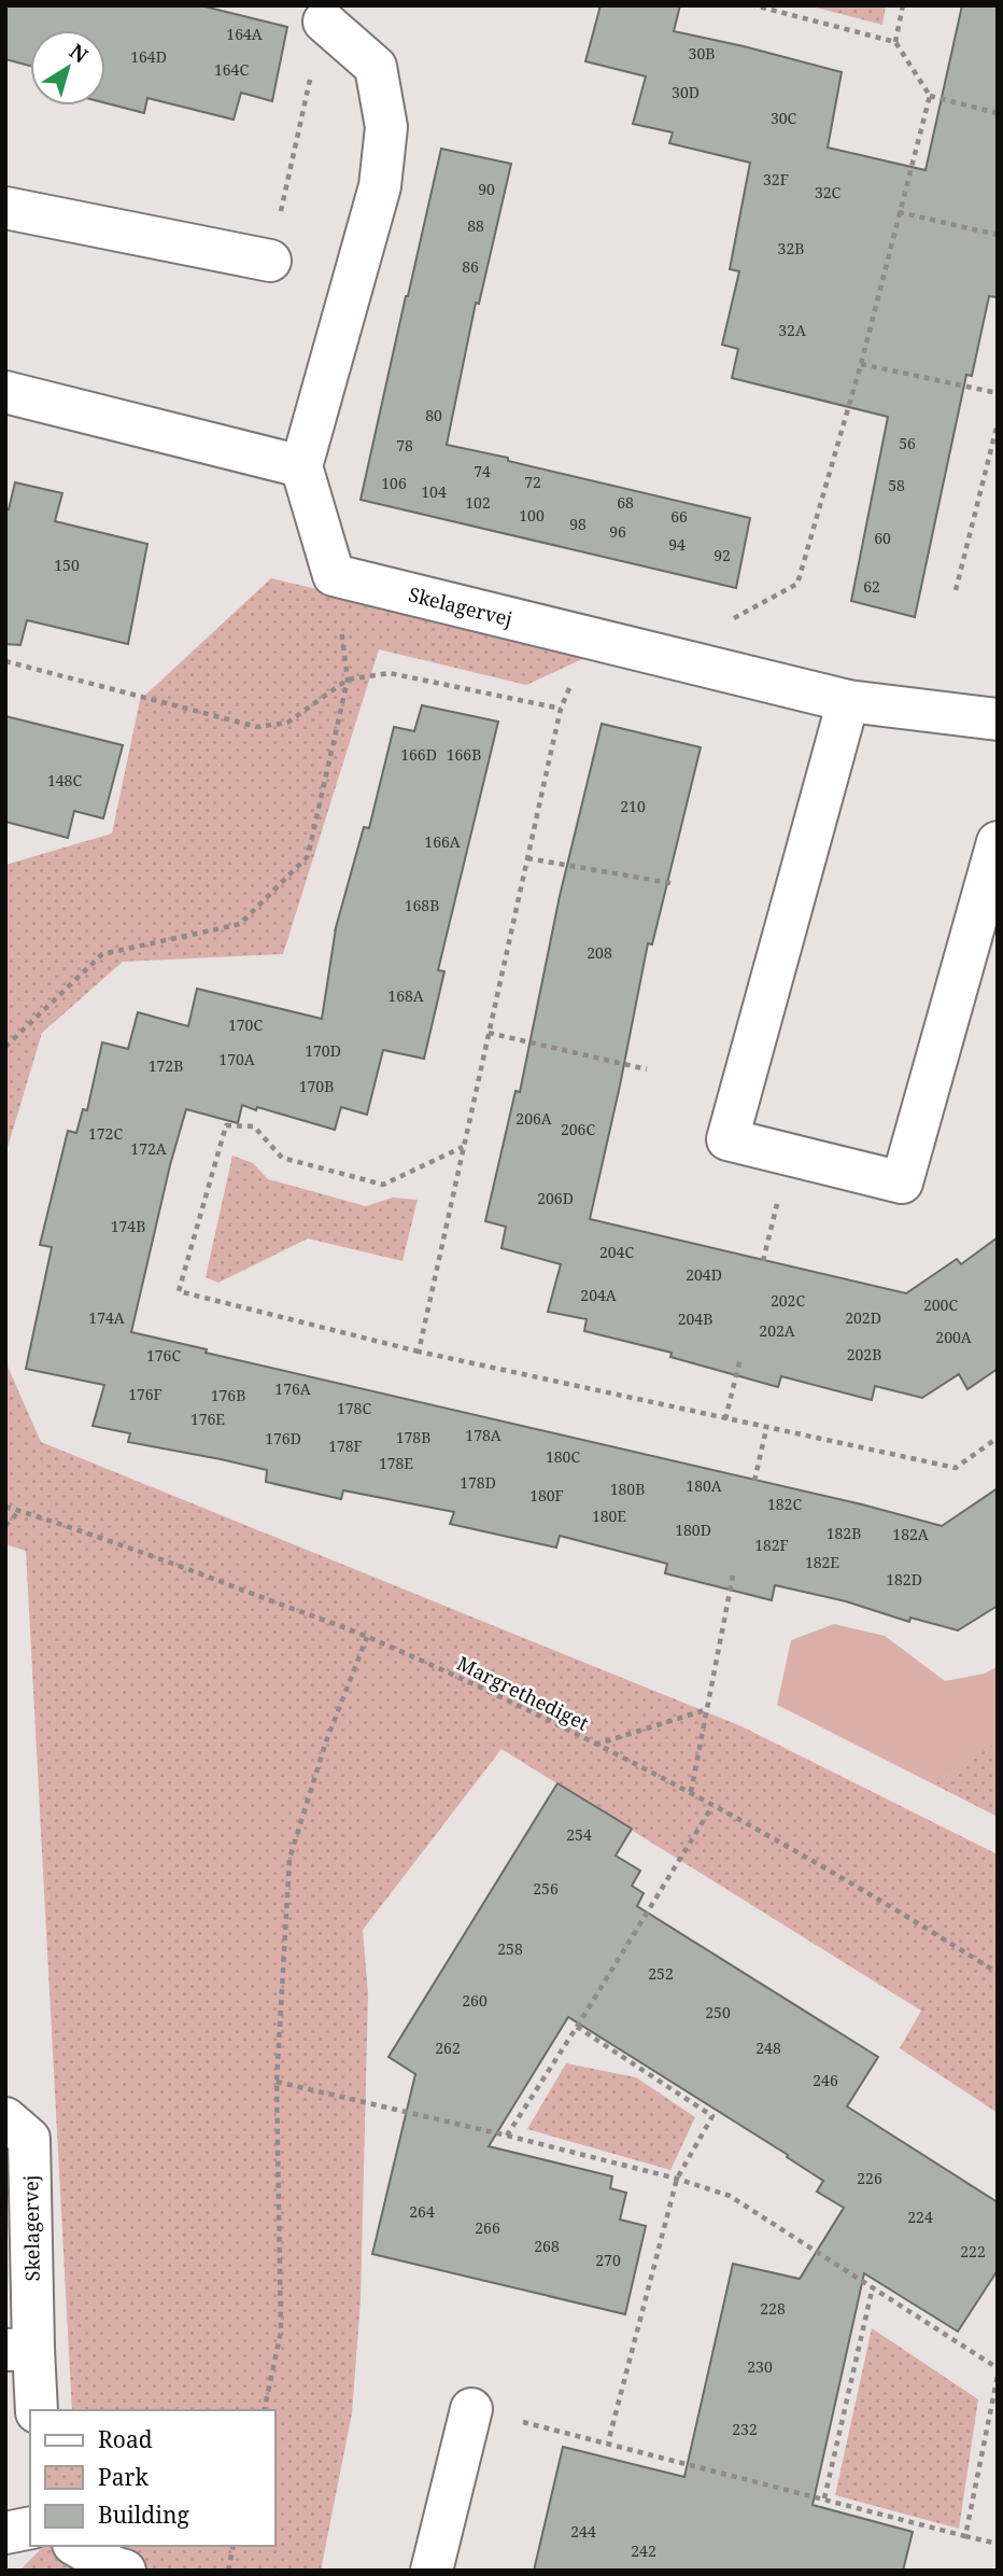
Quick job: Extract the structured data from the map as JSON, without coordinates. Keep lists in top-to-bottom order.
{
  "streets": {
    "street": ["Skelagervej"],
    "path": ["Margrethediget"]
  },
  "house_numbers": [
    "164A",
    "30B",
    "164D",
    "164C",
    "30D",
    "30C",
    "32F",
    "90",
    "32C",
    "88",
    "32B",
    "86",
    "32A",
    "80",
    "56",
    "78",
    "74",
    "72",
    "106",
    "58",
    "104",
    "102",
    "68",
    "100",
    "66",
    "98",
    "96",
    "60",
    "94",
    "92",
    "150",
    "62",
    "166D",
    "166B",
    "148C",
    "210",
    "166A",
    "168B",
    "208",
    "168A",
    "170C",
    "170D",
    "170A",
    "172B",
    "170B",
    "206A",
    "206C",
    "172C",
    "172A",
    "206D",
    "174B",
    "204C",
    "204D",
    "204A",
    "202C",
    "200C",
    "174A",
    "202D",
    "204B",
    "202A",
    "200A",
    "202B",
    "176C",
    "176A",
    "176F",
    "176B",
    "178C",
    "176E",
    "178A",
    "178B",
    "176D",
    "178F",
    "180C",
    "178E",
    "178D",
    "180A",
    "180B",
    "180F",
    "182C",
    "180E",
    "180D",
    "182B",
    "182A",
    "182F",
    "182E",
    "182D",
    "254",
    "256",
    "258",
    "252",
    "260",
    "250",
    "262",
    "248",
    "246",
    "226",
    "264",
    "224",
    "266",
    "268",
    "222",
    "270",
    "228",
    "230",
    "232",
    "244",
    "242"
  ],
  "legend": ["Road", "Park", "Building"],
  "north": "top right"
}
